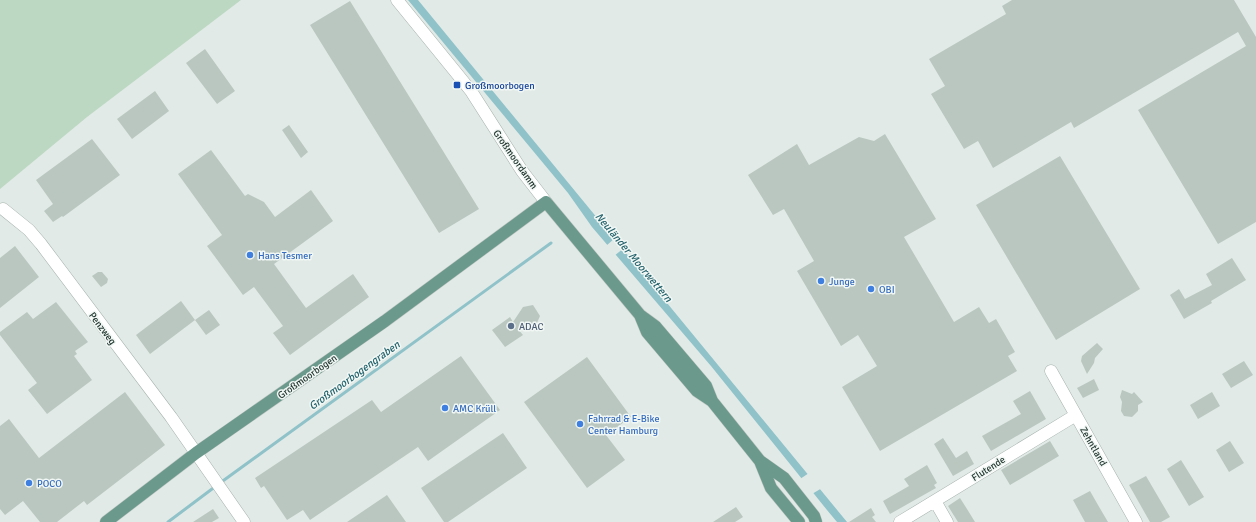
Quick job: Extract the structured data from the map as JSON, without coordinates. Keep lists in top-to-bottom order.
{
  "streets": {
    "main road": ["Großmoordamm", "Großmoorbogen"],
    "street": ["Penzweg", "Zehntland", "Flutende"]
  },
  "crossings": [
    ["Großmoordamm", "Großmoorbogen"],
    ["Penzweg", "Großmoorbogen"],
    ["Zehntland", "Flutende"]
  ],
  "water": ["Neuländer Moorwettern", "Großmoorbogengraben"],
  "places": {
    "transit": ["Großmoorbogen"],
    "other": [
      "Hans Tesmer",
      "Junge",
      "OBI",
      "ADAC",
      "AMC Krüll",
      "Fahrrad & E-Bike Center Hamburg",
      "POCO"
    ]
  }
}
